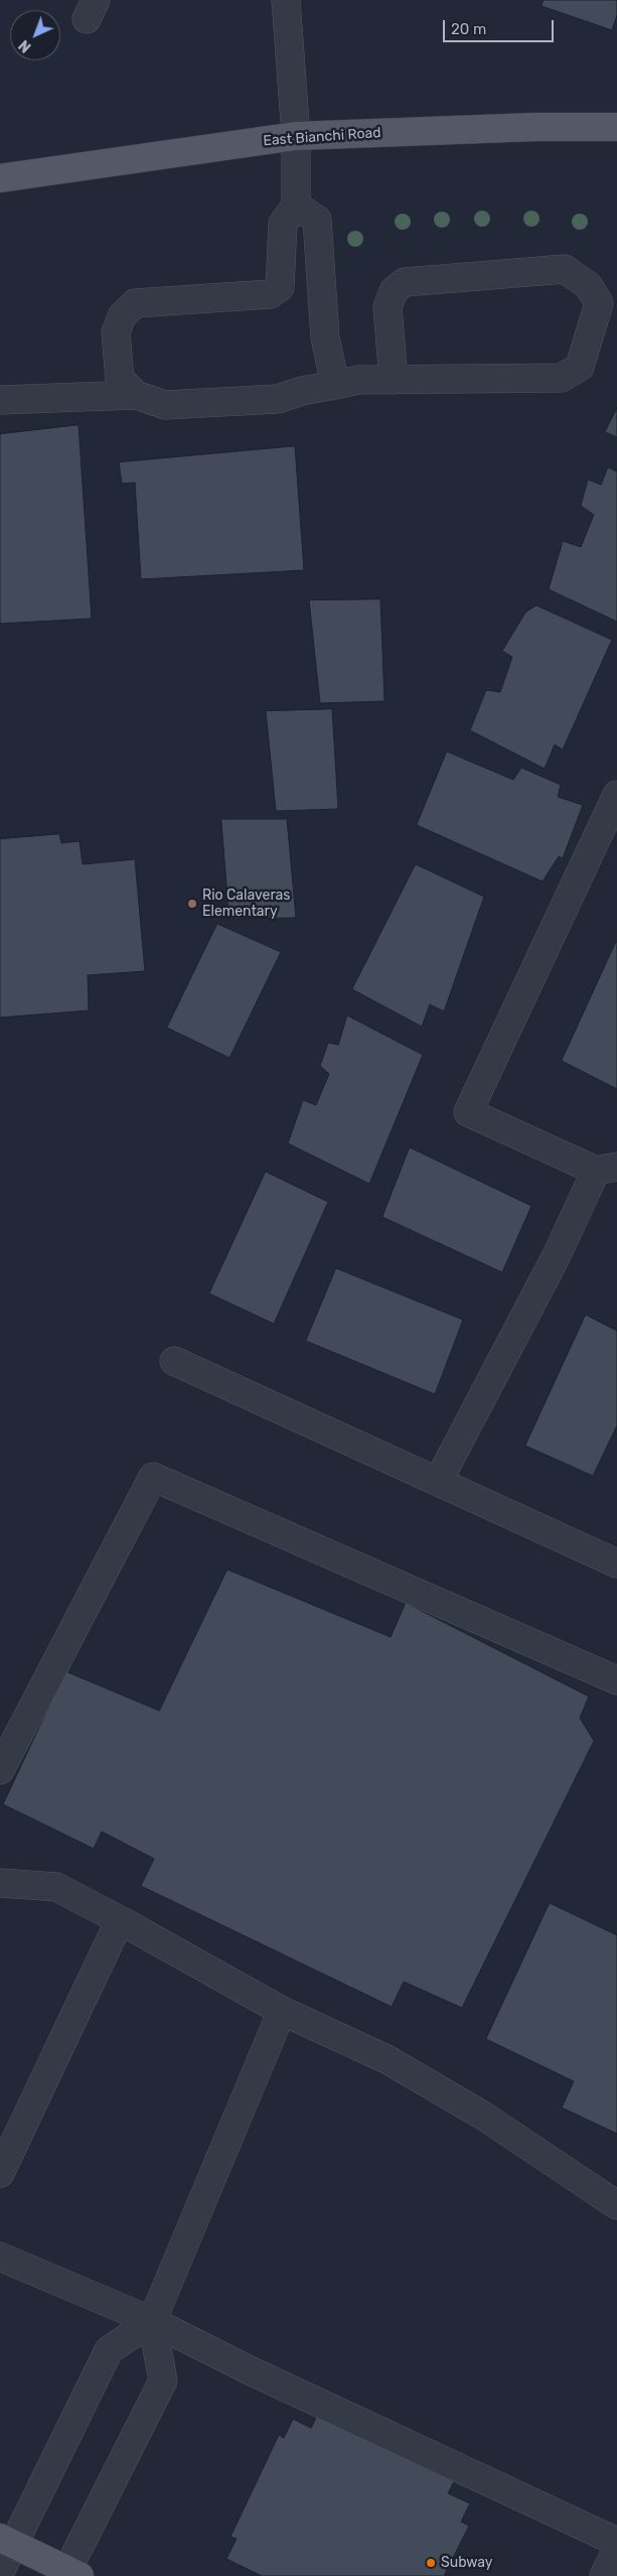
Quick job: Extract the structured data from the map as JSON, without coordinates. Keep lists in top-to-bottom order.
{
  "streets": {
    "main road": ["East Bianchi Road"]
  },
  "places": ["Rio Calaveras Elementary", "Subway"],
  "scale_bar": "20 m",
  "north": "bottom left"
}
